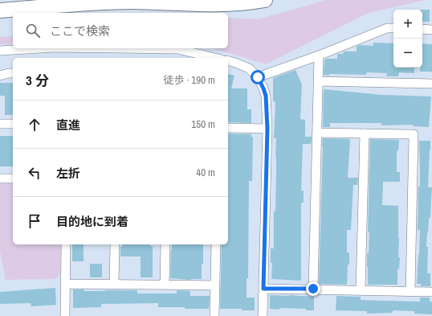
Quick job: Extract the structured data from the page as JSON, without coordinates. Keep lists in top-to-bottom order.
{
  "page": {
    "map_buttons": ["+", "−"],
    "search": "ここで検索",
    "heading": ["3 分", "徒歩 · 190 m"],
    "list": [
      ["直進", "150 m"],
      ["左折", "40 m"],
      "目的地に到着"
    ]
  }
}
